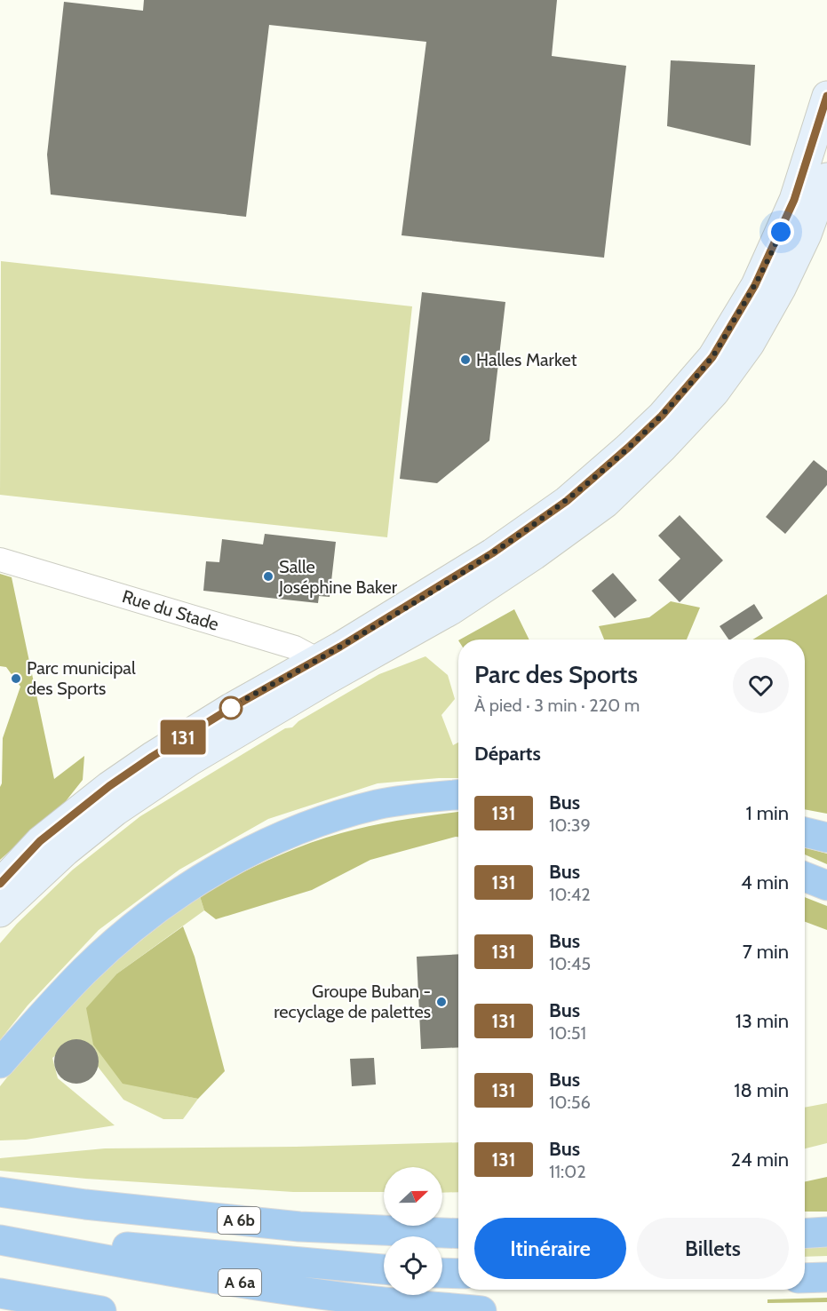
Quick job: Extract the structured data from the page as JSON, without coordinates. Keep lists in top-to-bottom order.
{
  "streets": {
    "highway": ["A 6b", "A 6a"],
    "street": ["Rue du Stade"]
  },
  "places": [
    "Halles Market",
    "Salle Joséphine Baker",
    "Parc municipal des Sports",
    "Groupe Buban - recyclage de palettes"
  ],
  "lines": ["bus line 131"],
  "north": "right",
  "page": {
    "on_map": "131",
    "heading": [
      ["Parc des Sports", "À pied · 3 min · 220 m"],
      "Départs"
    ],
    "list": [
      {
        "mark": "131",
        "name": "Bus",
        "note": "10:39",
        "value": "1 min"
      },
      {
        "mark": "131",
        "name": "Bus",
        "note": "10:42",
        "value": "4 min"
      },
      {
        "mark": "131",
        "name": "Bus",
        "note": "10:45",
        "value": "7 min"
      },
      {
        "mark": "131",
        "name": "Bus",
        "note": "10:51",
        "value": "13 min"
      },
      {
        "mark": "131",
        "name": "Bus",
        "note": "10:56",
        "value": "18 min"
      },
      {
        "mark": "131",
        "name": "Bus",
        "note": "11:02",
        "value": "24 min"
      }
    ],
    "buttons": ["Itinéraire", "Billets"]
  }
}
